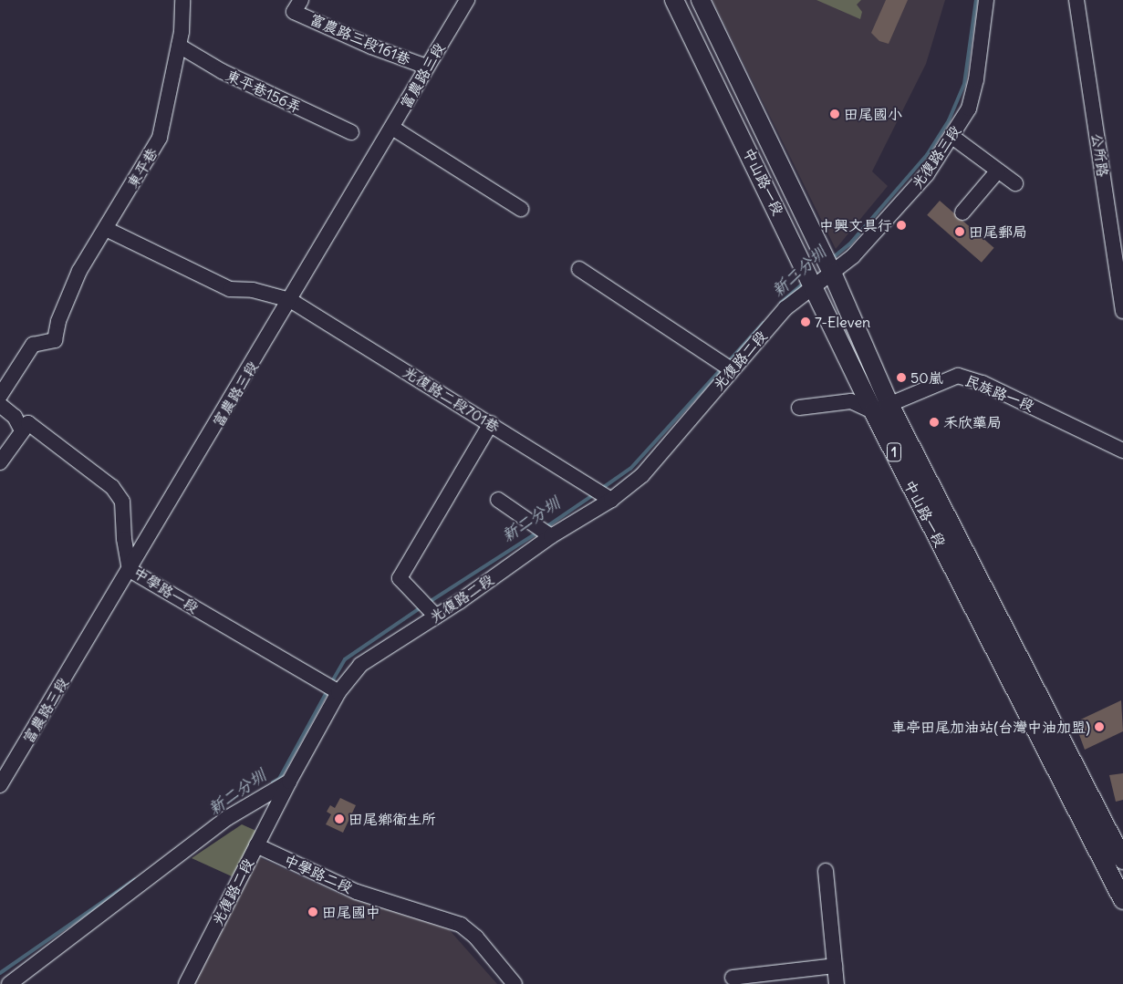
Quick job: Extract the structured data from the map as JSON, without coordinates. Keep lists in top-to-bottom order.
{
  "streets": {
    "main road": ["中山路一段", "1"],
    "street": [
      "富農路三段161巷",
      "富農路三段",
      "東平巷156弄",
      "公所路",
      "光復路三段",
      "東平巷",
      "光復路二段",
      "民族路一段",
      "光復路二段701巷",
      "中學路一段",
      "中學路二段"
    ]
  },
  "crossings": [
    ["富農路三段161巷", "富農路三段"],
    ["富農路三段", "光復路二段701巷"],
    ["富農路三段", "中學路一段"],
    ["東平巷156弄", "東平巷"],
    ["光復路三段", "中山路一段"],
    ["光復路三段", "光復路二段"],
    ["東平巷", "光復路二段701巷"],
    ["中山路一段", "光復路二段"],
    ["中山路一段", "民族路一段"],
    ["光復路二段", "光復路二段701巷"],
    ["光復路二段", "中學路一段"],
    ["光復路二段", "中學路二段"]
  ],
  "water": ["新二分圳"],
  "places": [
    "田尾國小",
    "中興文具行",
    "田尾郵局",
    "7-Eleven",
    "50嵐",
    "禾欣藥局",
    "車亭田尾加油站(台灣中油加盟)",
    "田尾鄉衛生所",
    "田尾國中"
  ]
}
